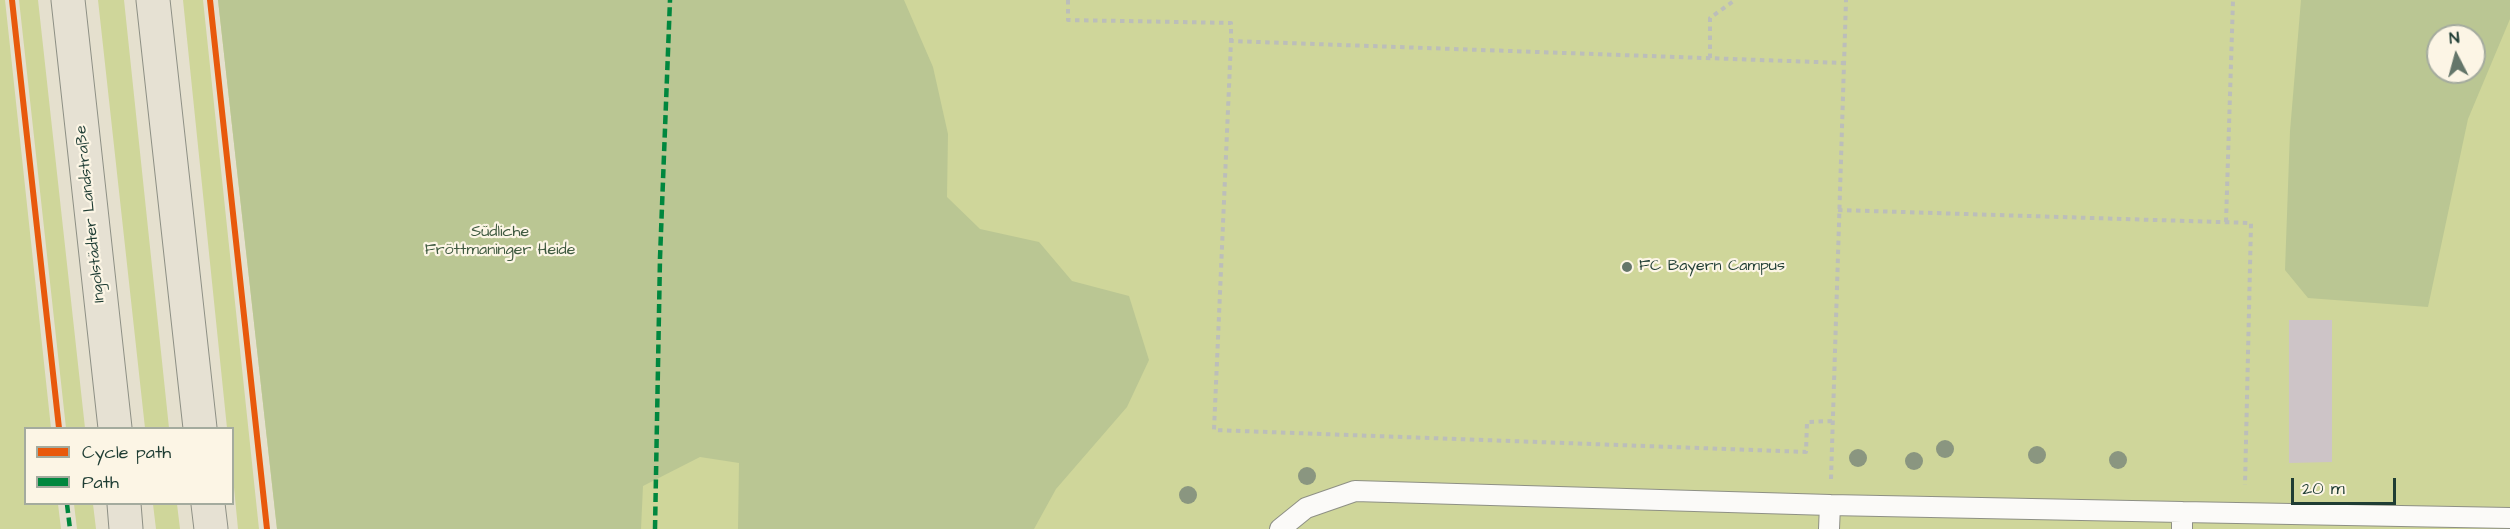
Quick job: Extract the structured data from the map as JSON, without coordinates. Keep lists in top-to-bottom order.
{
  "streets": {
    "main road": ["Ingolstädter Landstraße"]
  },
  "parks": ["Südliche Fröttmaninger Heide"],
  "places": ["FC Bayern Campus"],
  "legend": ["Cycle path", "Path"],
  "scale_bar": "20 m",
  "north": "top"
}
